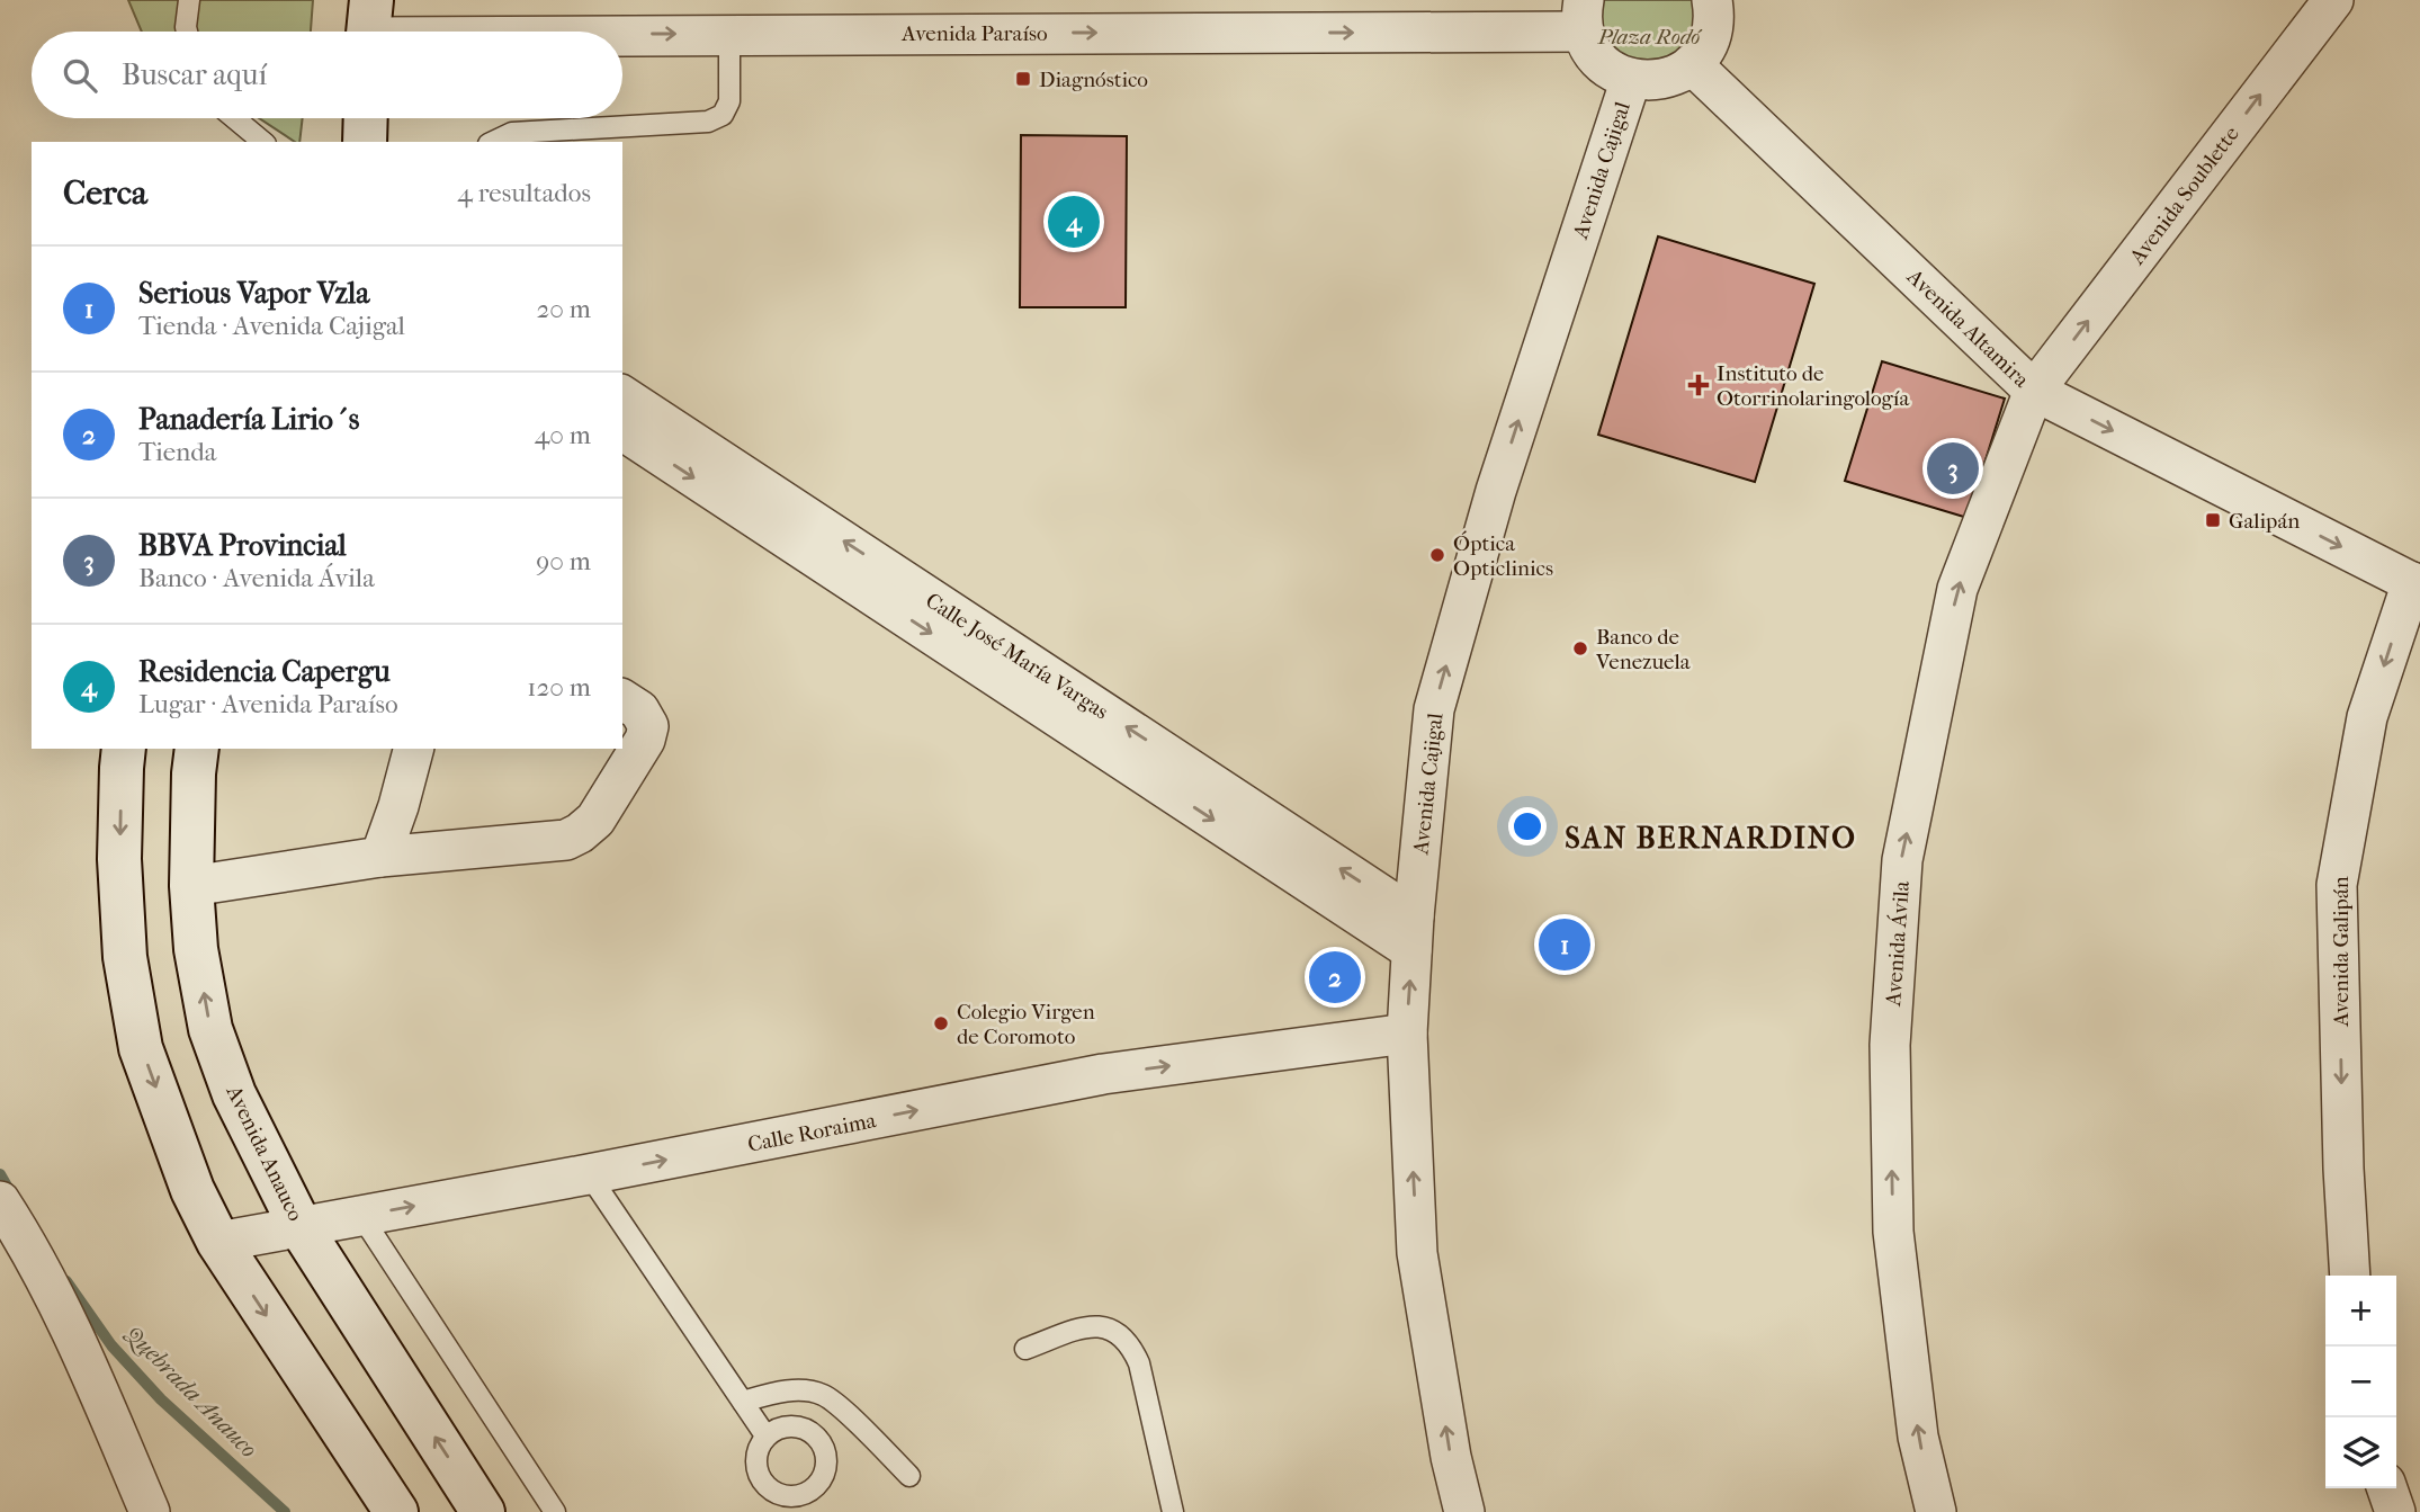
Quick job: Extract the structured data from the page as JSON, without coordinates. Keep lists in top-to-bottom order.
{
  "streets": {
    "main road": ["Avenida Anauco"],
    "street": [
      "Avenida Paraíso",
      "Avenida Cajigal",
      "Avenida Soublette",
      "Avenida Altamira",
      "Calle José María Vargas",
      "Avenida Ávila",
      "Avenida Galipán",
      "Calle Roraima"
    ]
  },
  "crossings": [
    ["Avenida Cajigal", "Calle José María Vargas"],
    ["Avenida Cajigal", "Calle Roraima"],
    ["Avenida Soublette", "Avenida Altamira"],
    ["Avenida Soublette", "Avenida Ávila"],
    ["Avenida Altamira", "Avenida Ávila"],
    ["Avenida Altamira", "Avenida Galipán"],
    ["Calle Roraima", "Avenida Anauco"]
  ],
  "one_way": [
    "Avenida Paraíso",
    "Avenida Cajigal",
    "Avenida Soublette",
    "Avenida Altamira",
    "Avenida Ávila",
    "Avenida Galipán",
    "Calle Roraima"
  ],
  "districts": ["SAN BERNARDINO"],
  "water": ["Quebrada Anauco"],
  "parks": ["Plaza Rodó"],
  "places": {
    "transit": ["Diagnóstico", "Galipán"],
    "health": ["Instituto de Otorrinolaringología"],
    "other": ["Óptica Opticlinics", "Banco de Venezuela", "Colegio Virgen de Coromoto"]
  },
  "page": {
    "search": "Buscar aquí",
    "heading": ["Cerca", "4 resultados"],
    "pins": [
      "4",
      "3",
      "1",
      "2"
    ],
    "list": [
      {
        "mark": "1",
        "name": "Serious Vapor Vzla",
        "note": "Tienda · Avenida Cajigal",
        "value": "20 m"
      },
      {
        "mark": "2",
        "name": "Panadería Lirio´s",
        "note": "Tienda",
        "value": "40 m"
      },
      {
        "mark": "3",
        "name": "BBVA Provincial",
        "note": "Banco · Avenida Ávila",
        "value": "90 m"
      },
      {
        "mark": "4",
        "name": "Residencia Capergu",
        "note": "Lugar · Avenida Paraíso",
        "value": "120 m"
      }
    ],
    "map_buttons": ["+", "−"]
  }
}
